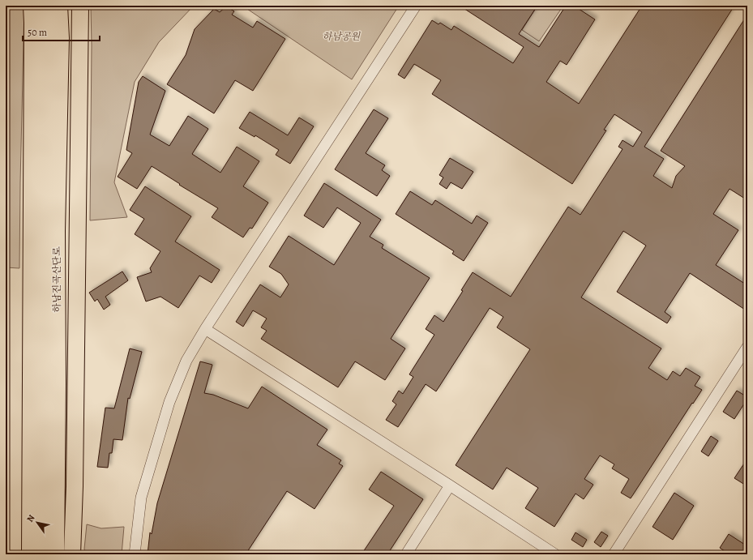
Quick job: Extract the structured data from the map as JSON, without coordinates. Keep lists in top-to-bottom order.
{
  "streets": {
    "highway": ["하남진곡산단로"]
  },
  "parks": ["하남공원"],
  "scale_bar": "50 m",
  "north": "top left"
}
